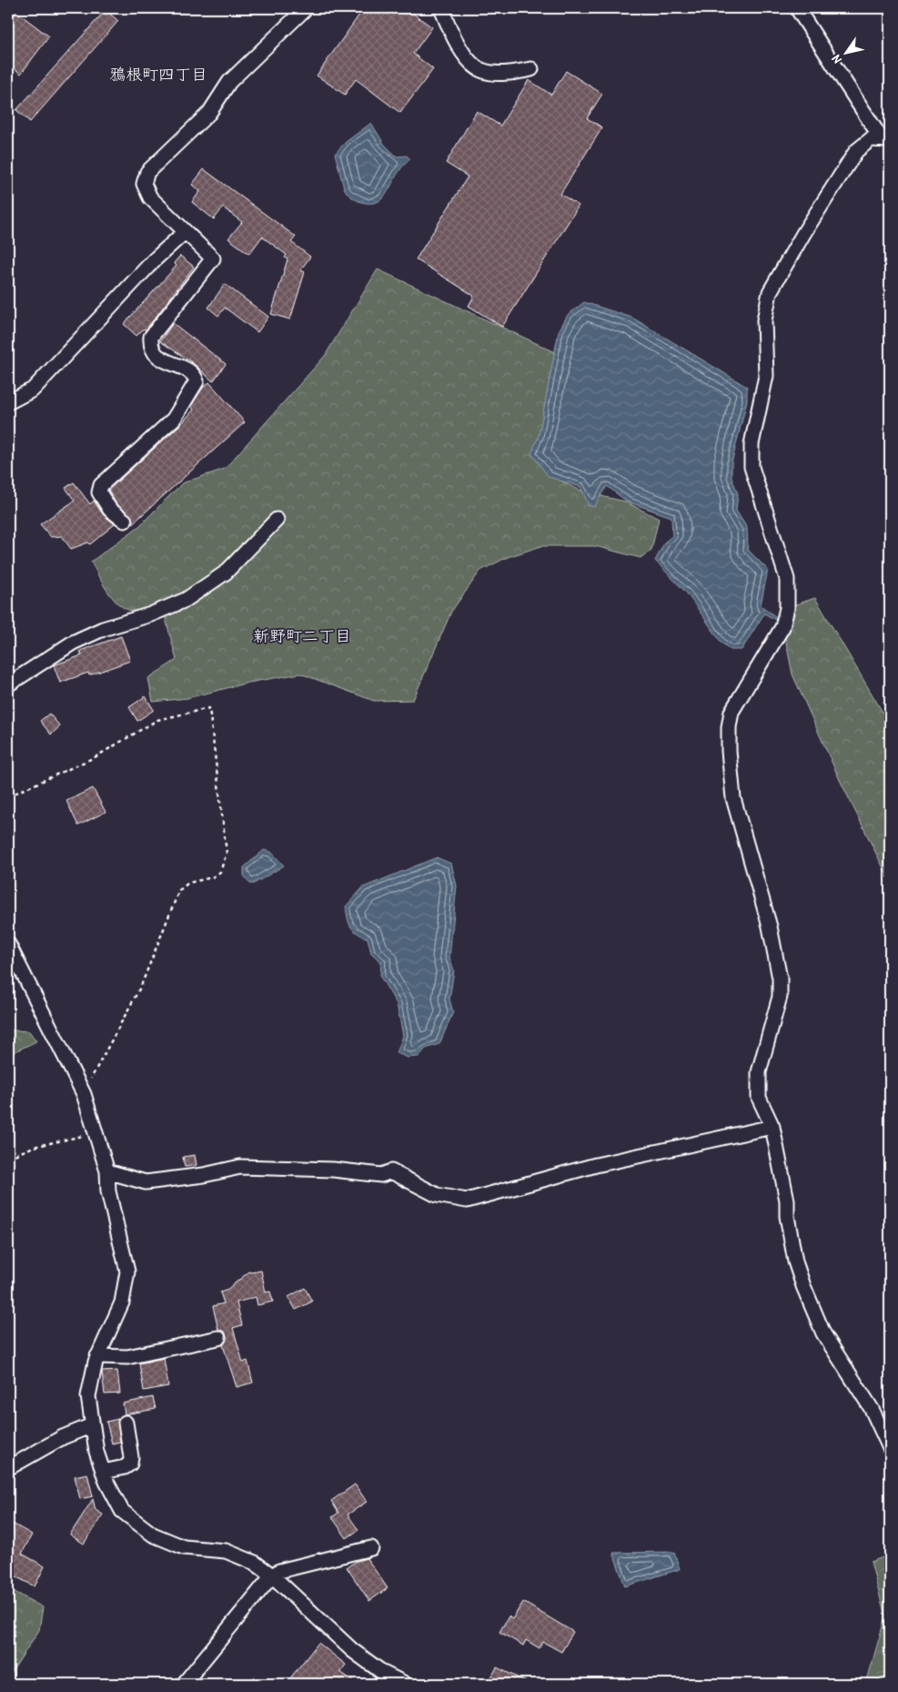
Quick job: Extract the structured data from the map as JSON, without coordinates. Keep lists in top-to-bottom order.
{
  "districts": ["鴉根町四丁目", "新野町二丁目"],
  "north": "bottom left"
}
